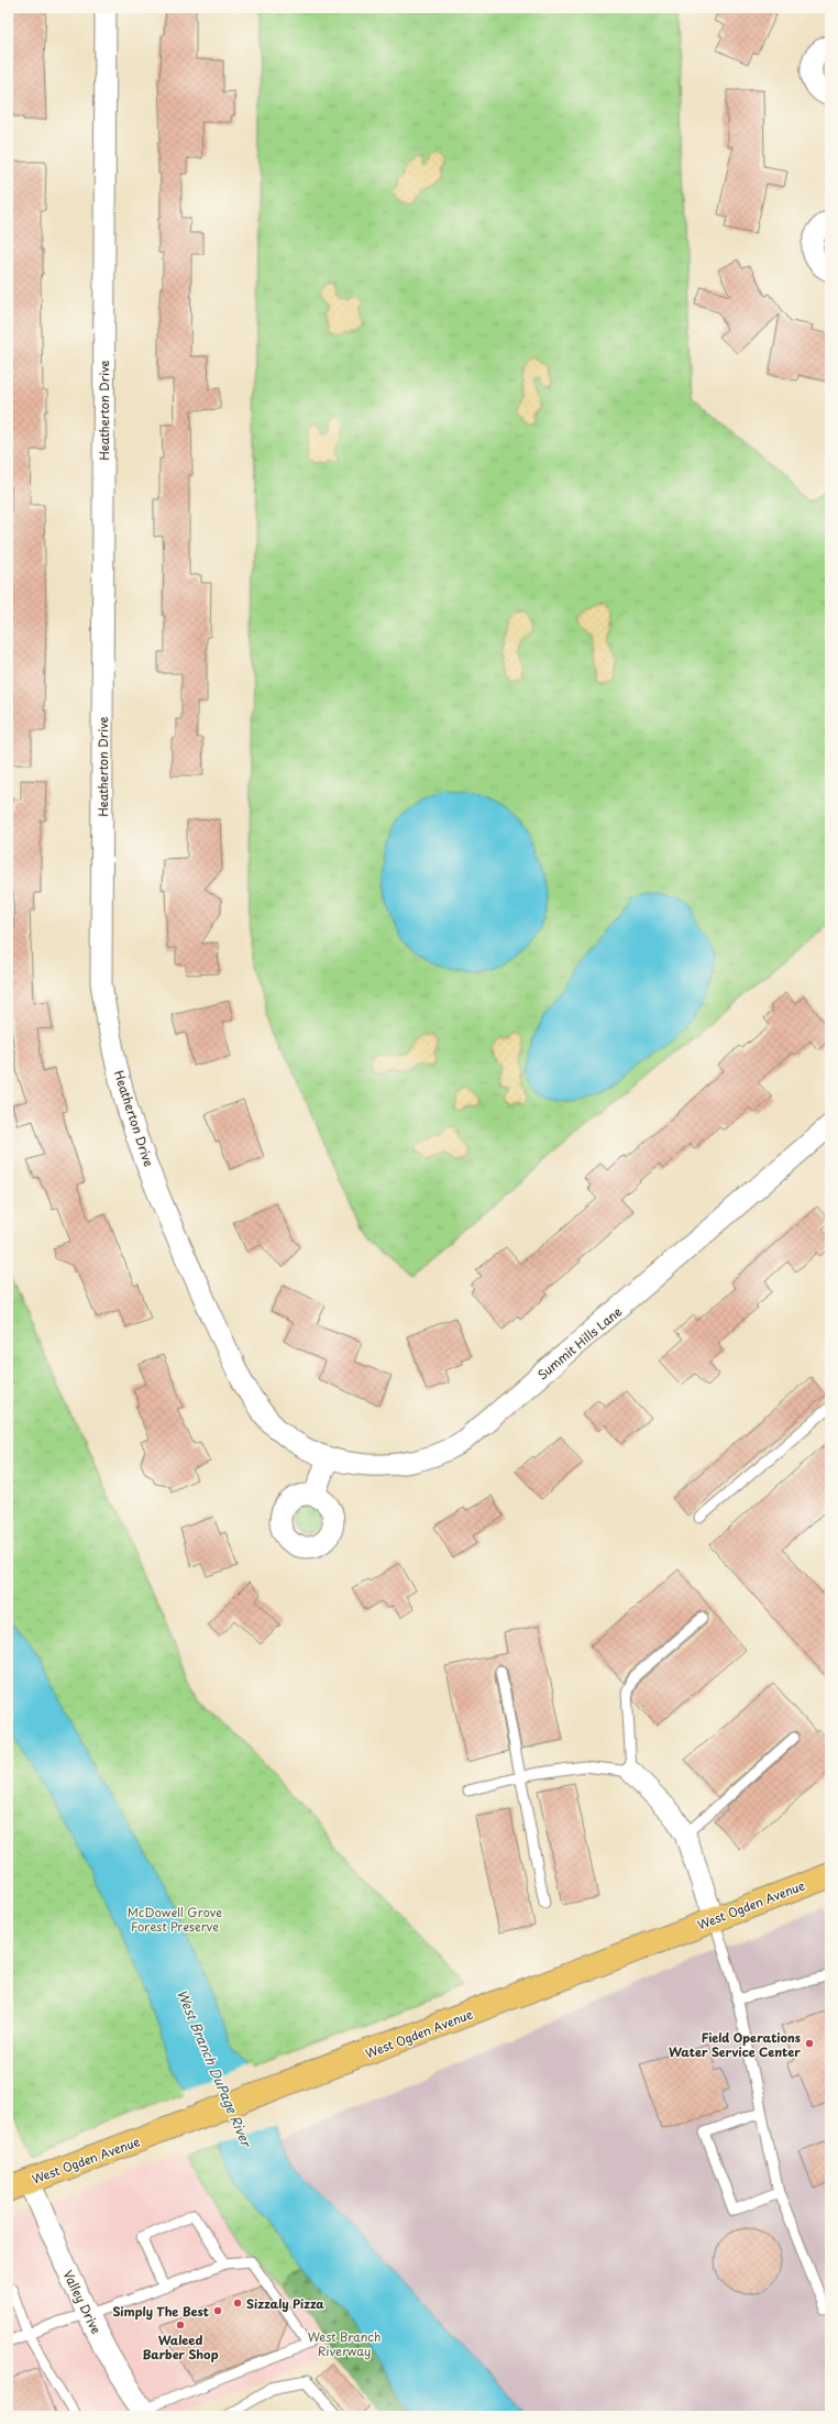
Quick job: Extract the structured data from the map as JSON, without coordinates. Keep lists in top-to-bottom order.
{
  "streets": {
    "main road": ["West Ogden Avenue"],
    "street": ["Heatherton Drive", "Summit Hills Lane", "Valley Drive"]
  },
  "crossings": [
    ["Heatherton Drive", "Summit Hills Lane"],
    ["West Ogden Avenue", "Valley Drive"]
  ],
  "water": ["West Branch DuPage River"],
  "parks": ["McDowell Grove Forest Preserve", "West Branch Riverway"],
  "places": [
    "Field Operations Water Service Center",
    "Sizzaly Pizza",
    "Simply The Best",
    "Waleed Barber Shop"
  ]
}
